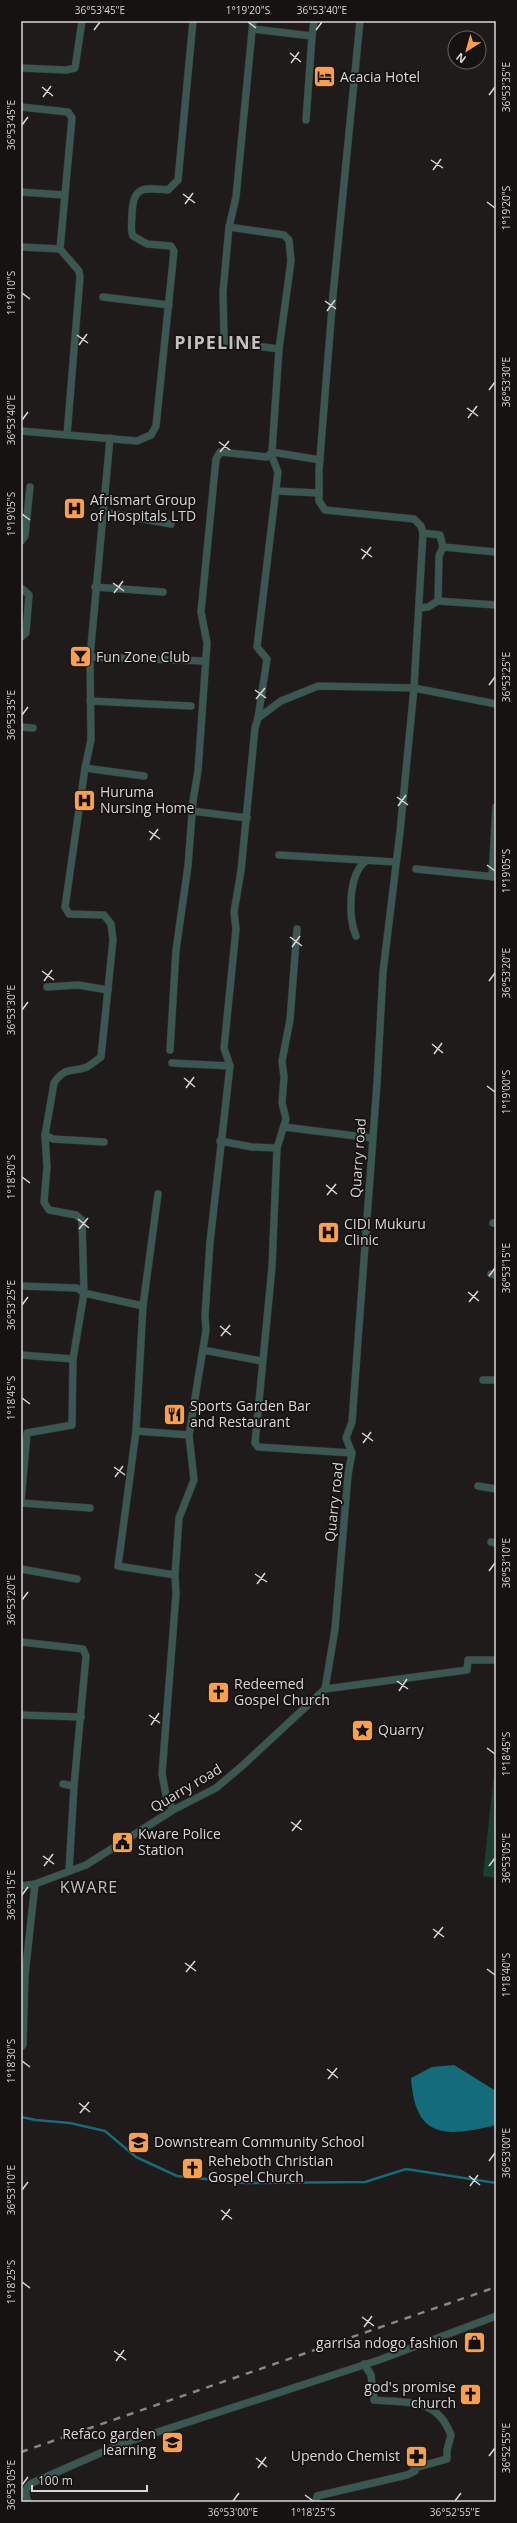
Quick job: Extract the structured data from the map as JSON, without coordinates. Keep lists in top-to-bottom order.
{
  "streets": {
    "street": ["Quarry road"]
  },
  "districts": ["PIPELINE", "KWARE"],
  "places": {
    "hotel": ["Acacia Hotel"],
    "hospital": ["Afrismart Group of Hospitals LTD", "Huruma Nursing Home", "CIDI Mukuru Clinic"],
    "bar": ["Fun Zone Club"],
    "restaurant": ["Sports Garden Bar and Restaurant"],
    "church": ["Redeemed Gospel Church", "Reheboth Christian Gospel Church", "god's promise church"],
    "place": ["Quarry"],
    "public building": ["Kware Police Station"],
    "school or university": ["Downstream Community School", "Refaco garden learning"],
    "shop": ["garrisa ndogo fashion"],
    "pharmacy": ["Upendo Chemist"]
  },
  "scale_bar": "100 m",
  "north": "bottom left",
  "coordinates": [
    "36°53'45\"E",
    "1°19'20\"S",
    "36°53'40\"E",
    "36°53'35\"E",
    "1°19'10\"S",
    "36°53'30\"E",
    "1°19'05\"S",
    "36°53'25\"E",
    "36°53'20\"E",
    "1°19'00\"S",
    "1°18'50\"S",
    "36°53'15\"E",
    "1°18'45\"S",
    "36°53'10\"E",
    "36°53'05\"E",
    "1°18'40\"S",
    "1°18'30\"S",
    "36°53'00\"E",
    "1°18'25\"S",
    "36°52'55\"E"
  ]
}
